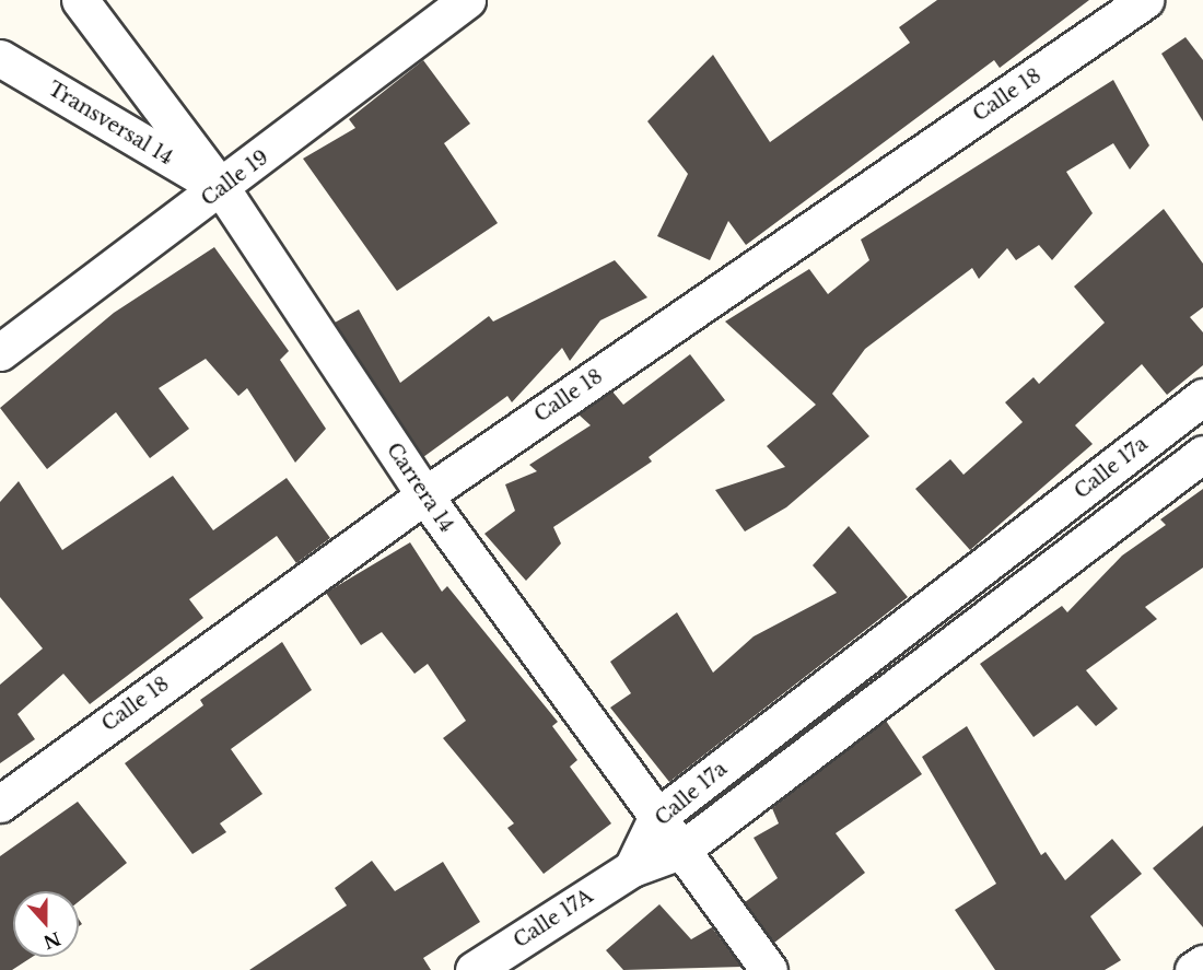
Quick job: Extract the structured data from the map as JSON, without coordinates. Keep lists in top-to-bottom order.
{
  "streets": {
    "street": [
      "Calle 18",
      "Transversal 14",
      "Calle 19",
      "Calle 17a",
      "Carrera 14",
      "Calle 17A"
    ]
  },
  "crossings": [
    ["Calle 18", "Carrera 14"],
    ["Transversal 14", "Calle 19"],
    ["Transversal 14", "Carrera 14"],
    ["Calle 19", "Carrera 14"],
    ["Calle 17a", "Carrera 14"],
    ["Calle 17a", "Calle 17A"]
  ],
  "north": "bottom"
}
